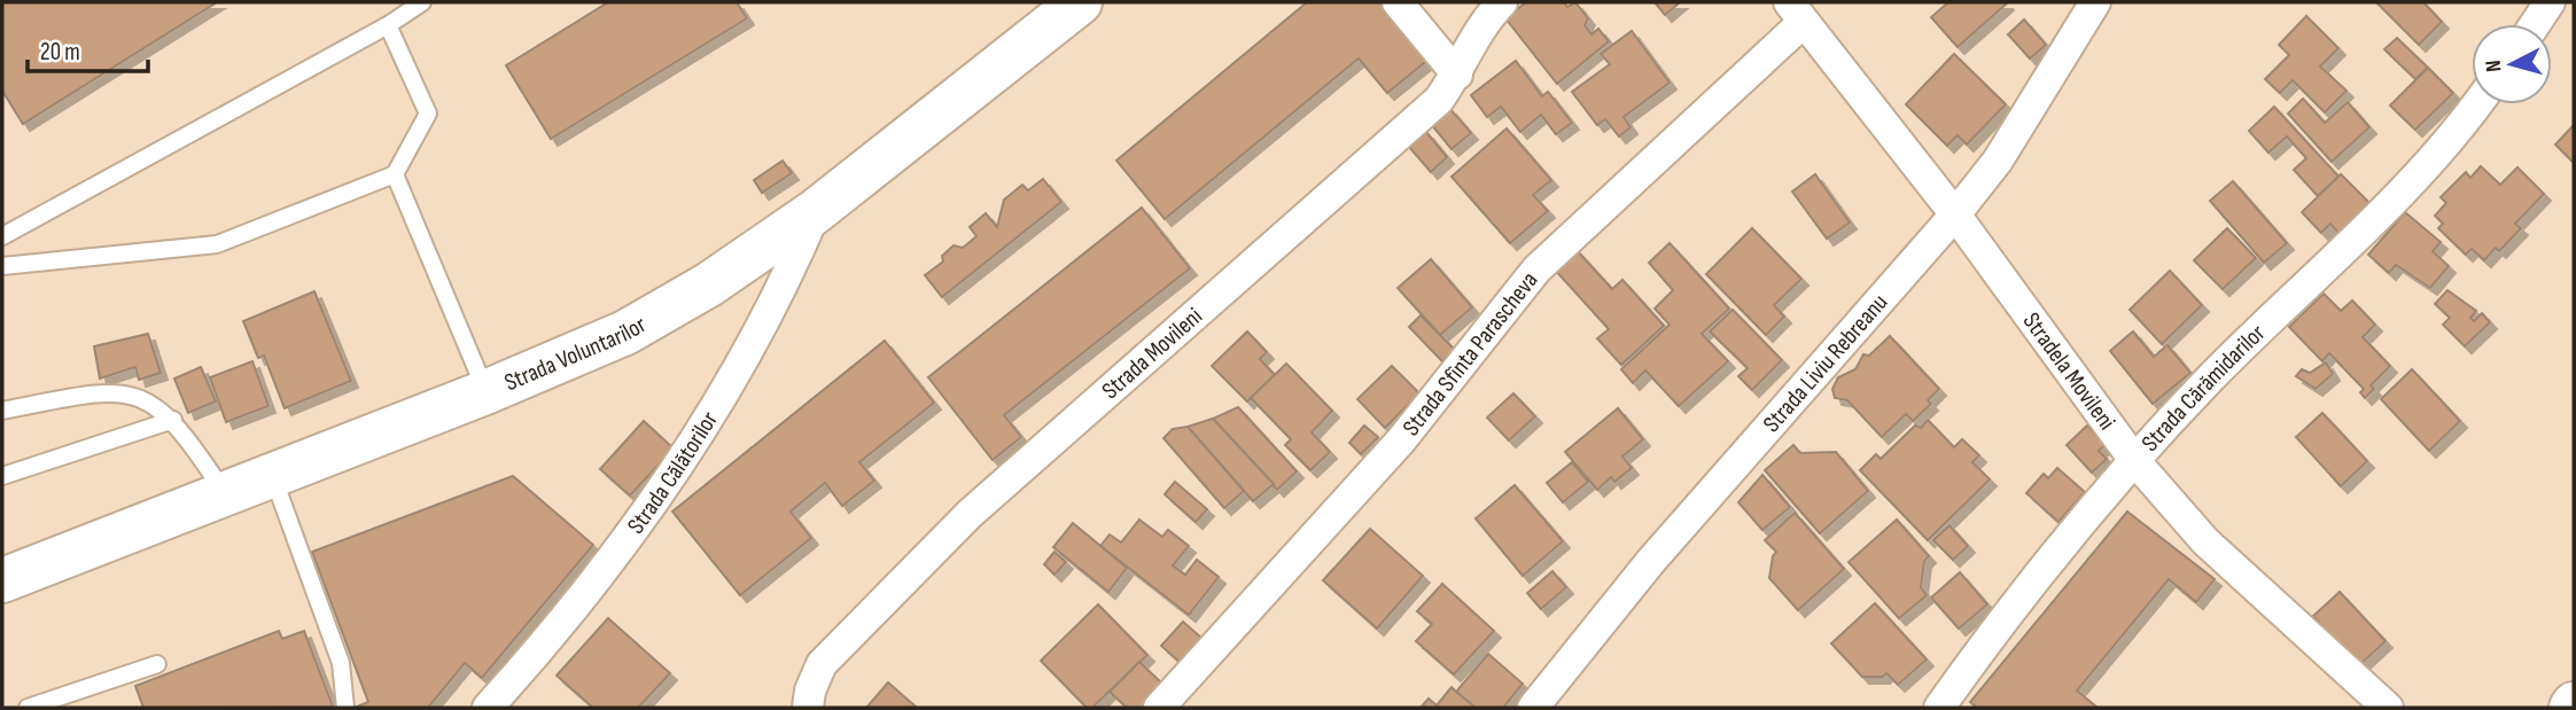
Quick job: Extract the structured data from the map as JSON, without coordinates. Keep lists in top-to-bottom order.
{
  "streets": {
    "main road": ["Strada Voluntarilor"],
    "street": [
      "Strada Movileni",
      "Strada Sfînta Parascheva",
      "Strada Liviu Rebreanu",
      "Stradela Movileni",
      "Strada Cărămidarilor",
      "Strada Călătorilor"
    ]
  },
  "crossings": [
    ["Strada Voluntarilor", "Strada Călătorilor"],
    ["Strada Sfînta Parascheva", "Stradela Movileni"],
    ["Strada Liviu Rebreanu", "Stradela Movileni"],
    ["Stradela Movileni", "Strada Cărămidarilor"]
  ],
  "scale_bar": "20 m",
  "north": "left"
}
